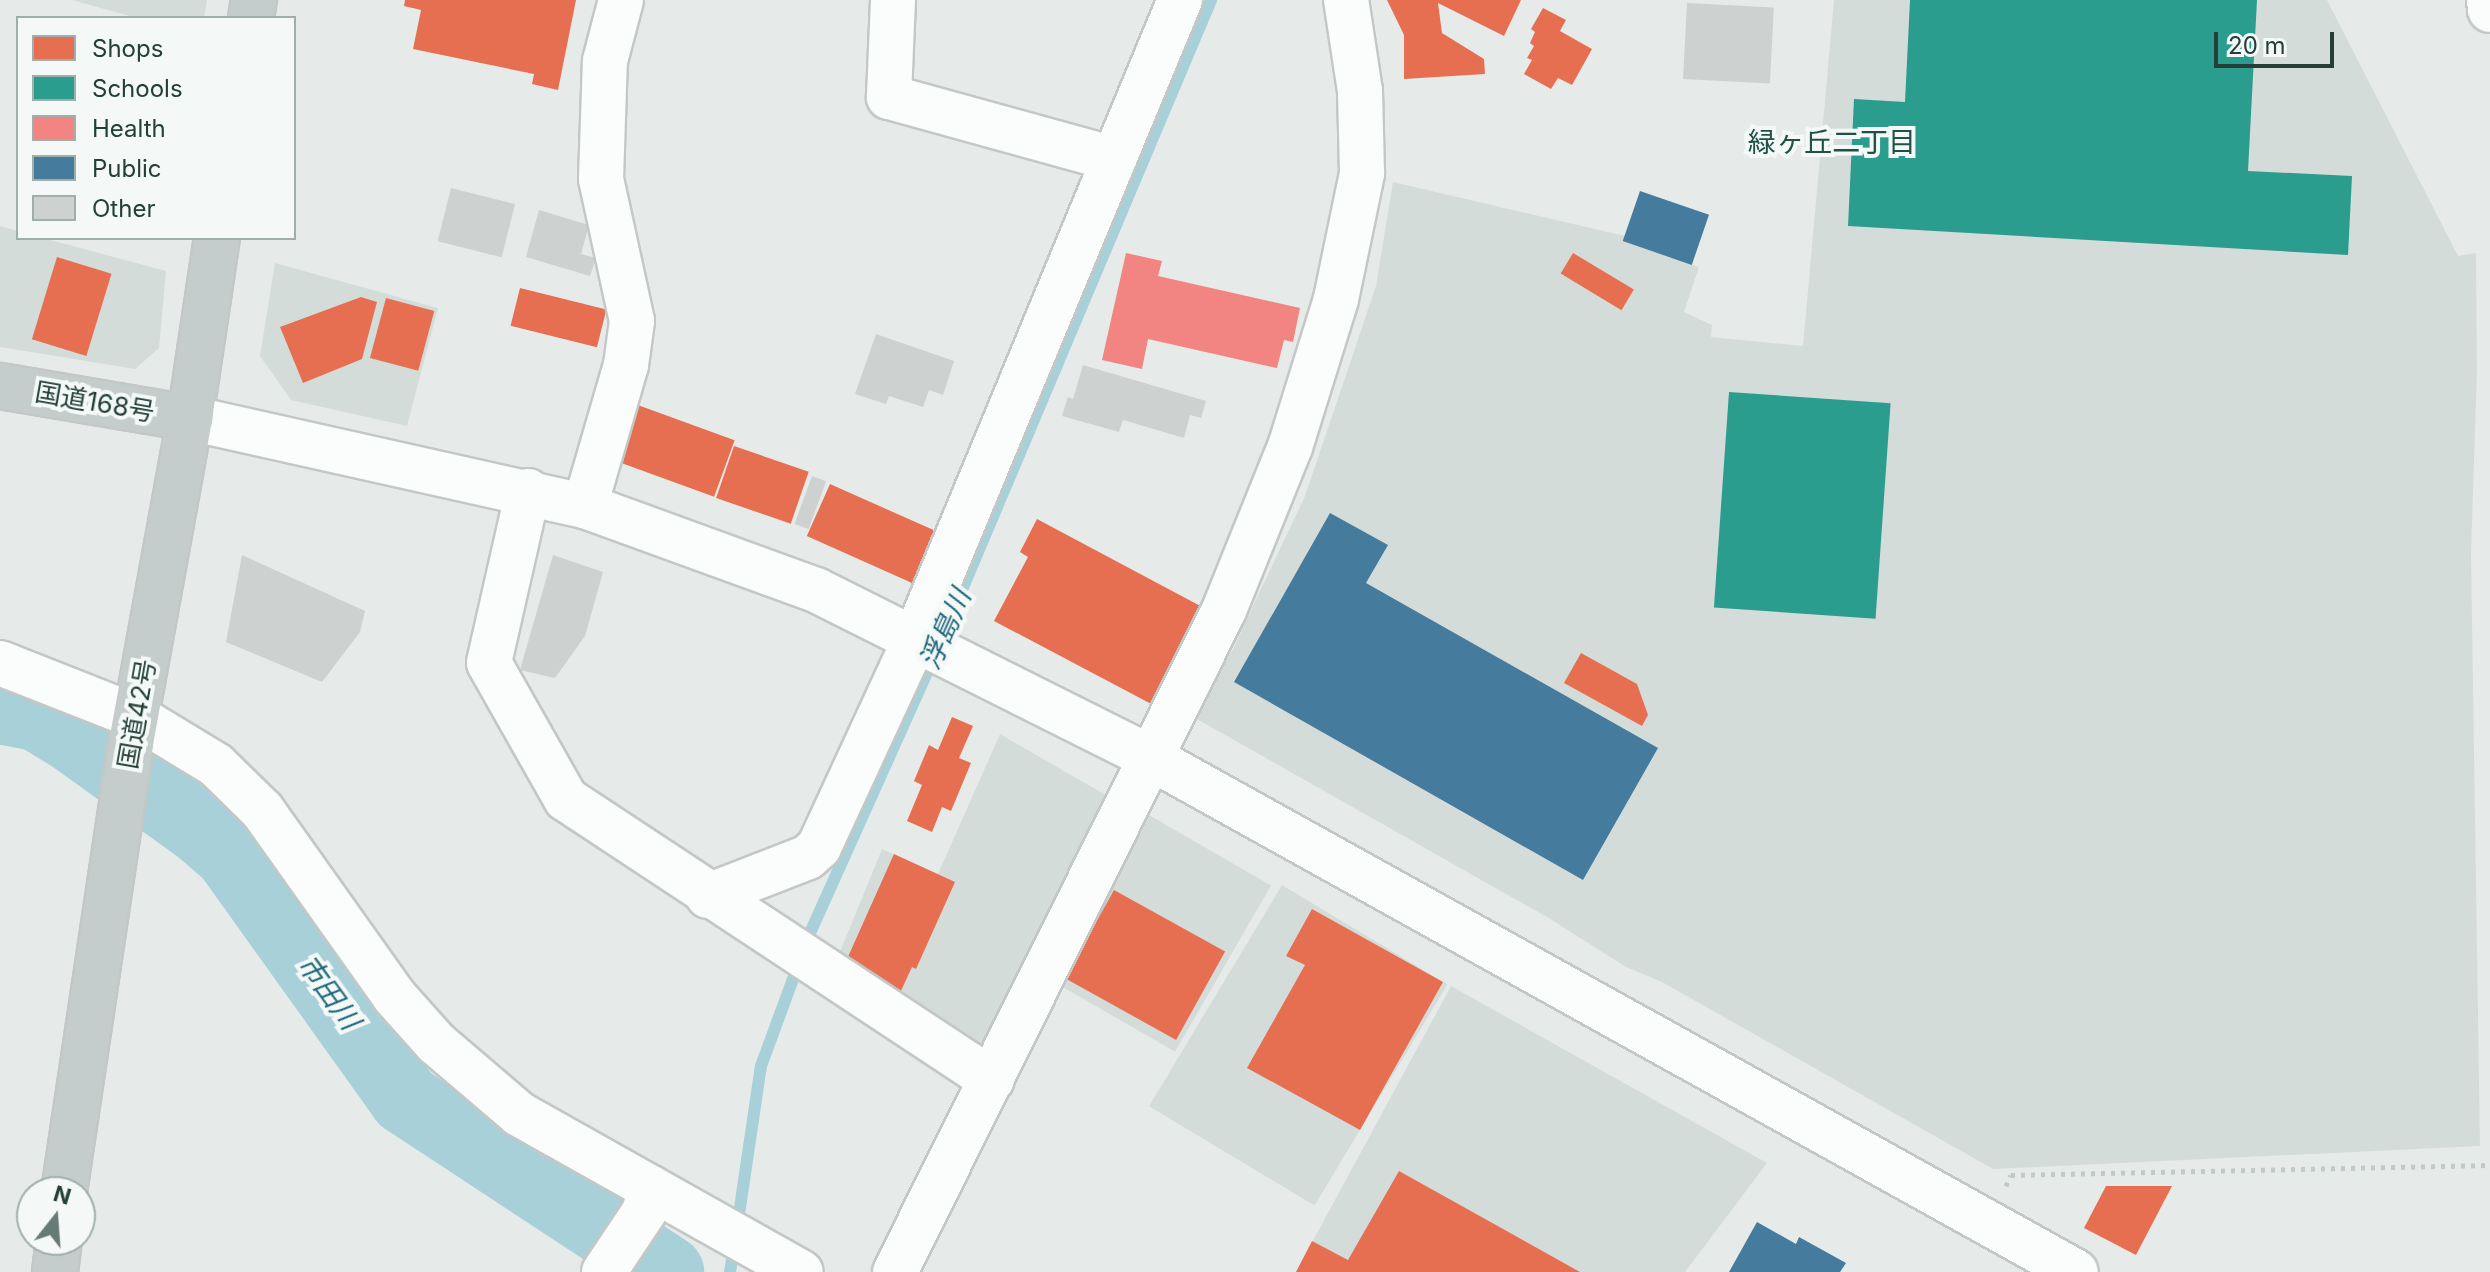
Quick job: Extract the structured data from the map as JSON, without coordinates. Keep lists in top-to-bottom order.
{
  "streets": {
    "highway": ["国道168号", "国道42号"]
  },
  "crossings": [
    ["国道168号", "国道42号"]
  ],
  "districts": ["緑ヶ丘二丁目"],
  "water": ["浮島川", "市田川"],
  "legend": [
    "Shops",
    "Schools",
    "Health",
    "Public",
    "Other"
  ],
  "scale_bar": "20 m",
  "north": "top"
}
